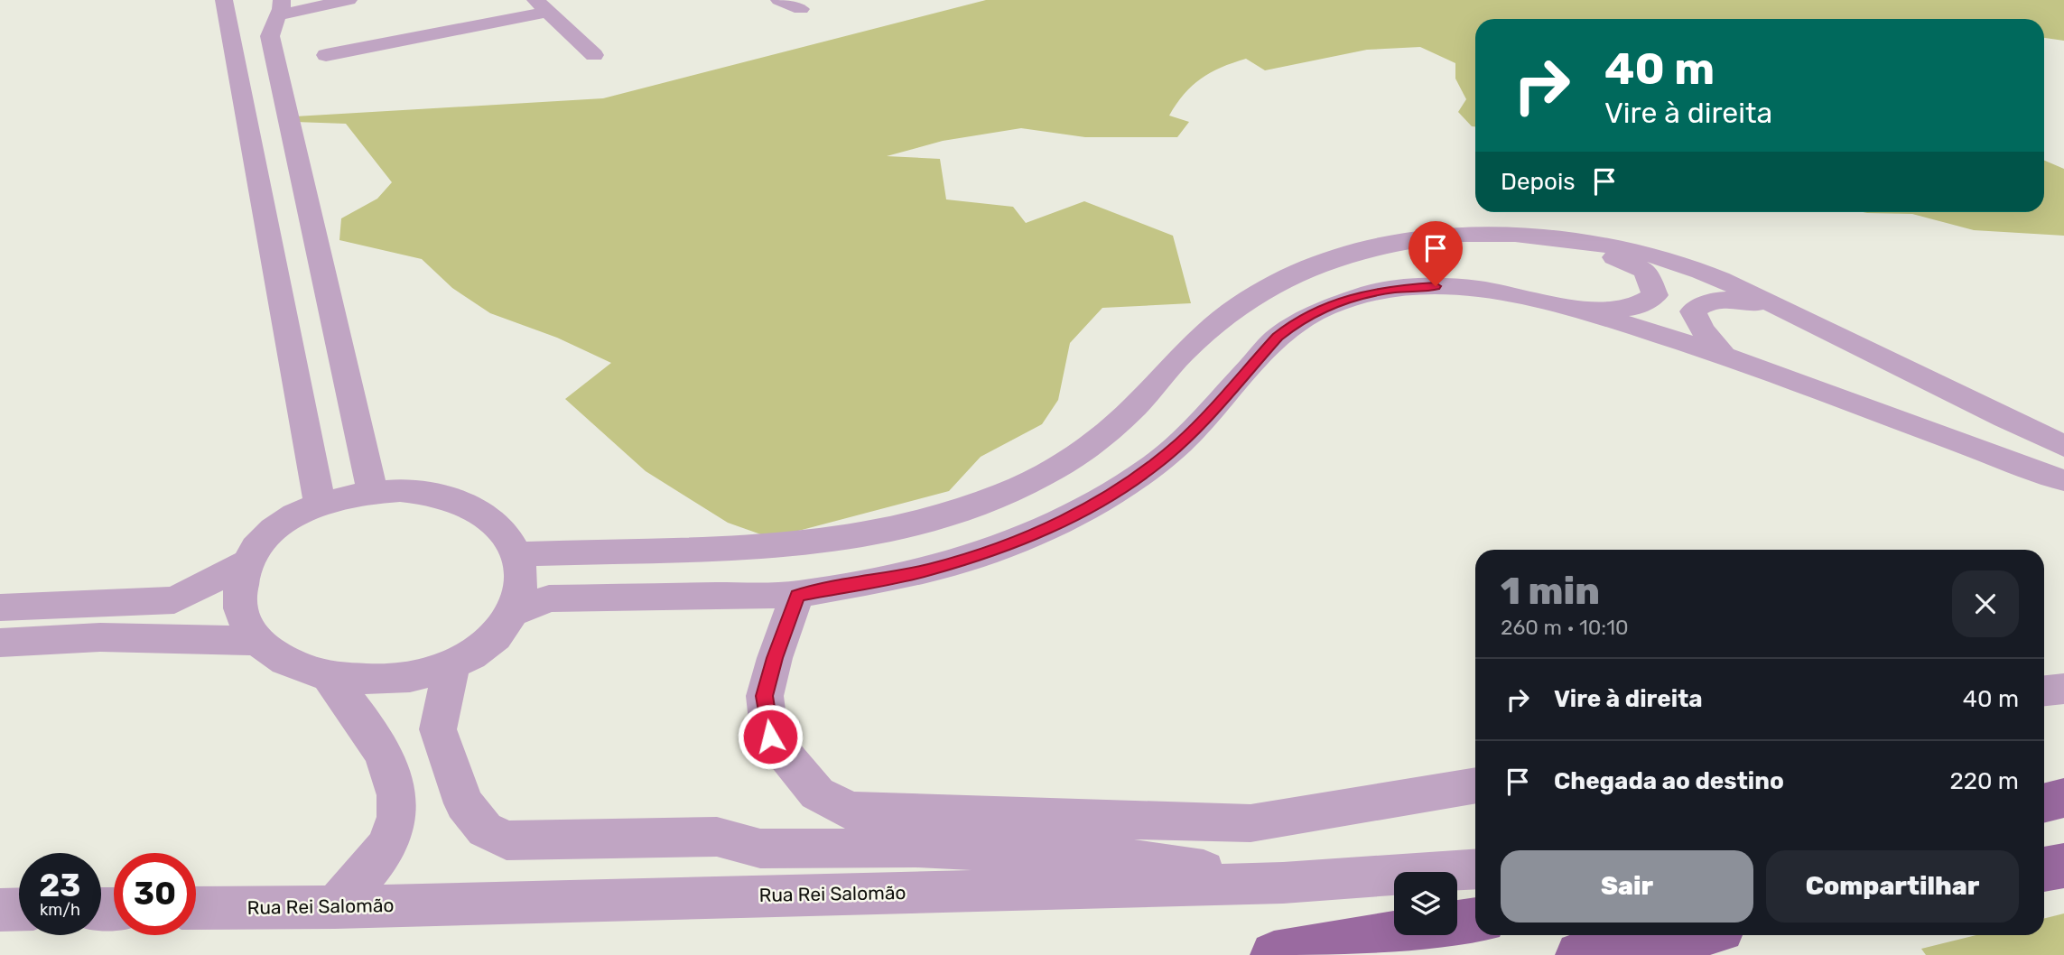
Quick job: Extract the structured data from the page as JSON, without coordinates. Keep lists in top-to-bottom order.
{
  "streets": {
    "street": ["Rua Rei Salomão"]
  },
  "page": {
    "turn": ["40 m", "Vire à direita"],
    "then": "Depois",
    "heading": ["1 min", "260 m · 10:10"],
    "list": [
      {
        "name": "Vire à direita",
        "value": "40 m"
      },
      {
        "name": "Chegada ao destino",
        "value": "220 m"
      }
    ],
    "buttons": ["Sair", "Compartilhar"],
    "speed": "23 km/h",
    "limit": "30"
  }
}
